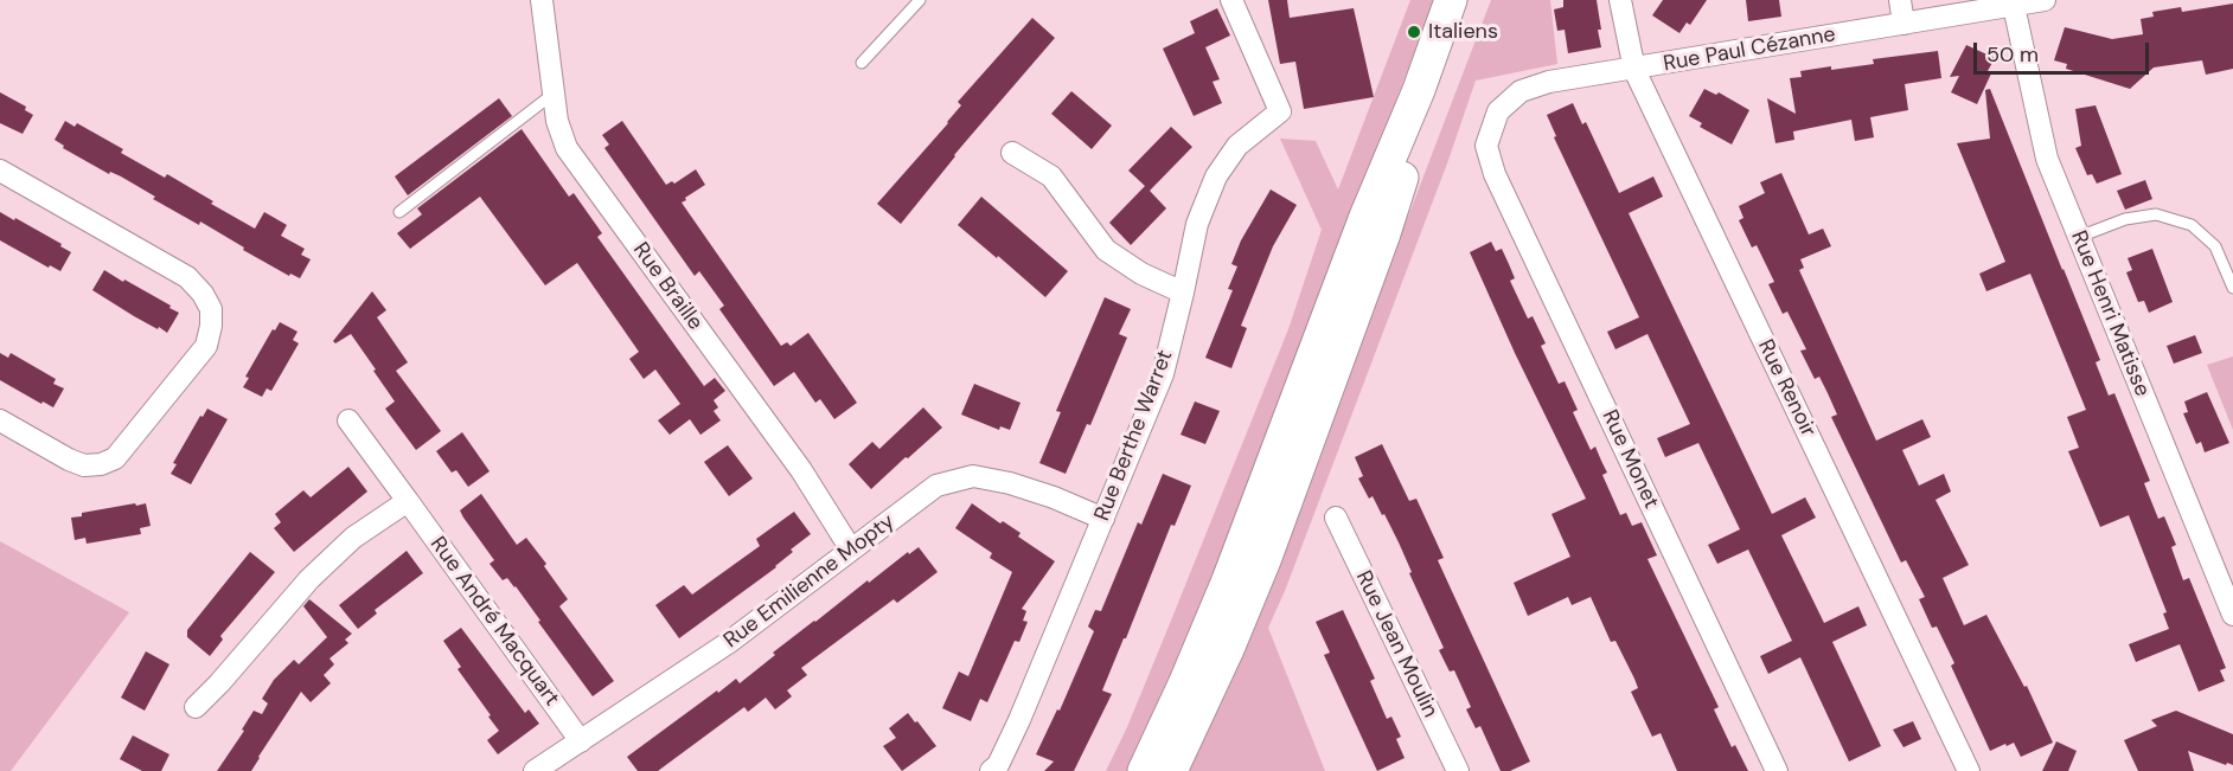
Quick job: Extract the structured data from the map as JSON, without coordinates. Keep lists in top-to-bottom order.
{
  "streets": {
    "street": [
      "Rue Paul Cézanne",
      "Rue Braille",
      "Rue Henri Matisse",
      "Rue Renoir",
      "Rue Berthe Warret",
      "Rue Monet",
      "Rue Emilienne Mopty",
      "Rue André Macquart",
      "Rue Jean Moulin"
    ]
  },
  "crossings": [
    ["Rue Paul Cézanne", "Rue Henri Matisse"],
    ["Rue Paul Cézanne", "Rue Renoir"],
    ["Rue Paul Cézanne", "Rue Monet"],
    ["Rue Braille", "Rue Emilienne Mopty"],
    ["Rue Berthe Warret", "Rue Emilienne Mopty"],
    ["Rue Emilienne Mopty", "Rue André Macquart"]
  ],
  "places": ["Italiens"],
  "scale_bar": "50 m"
}
